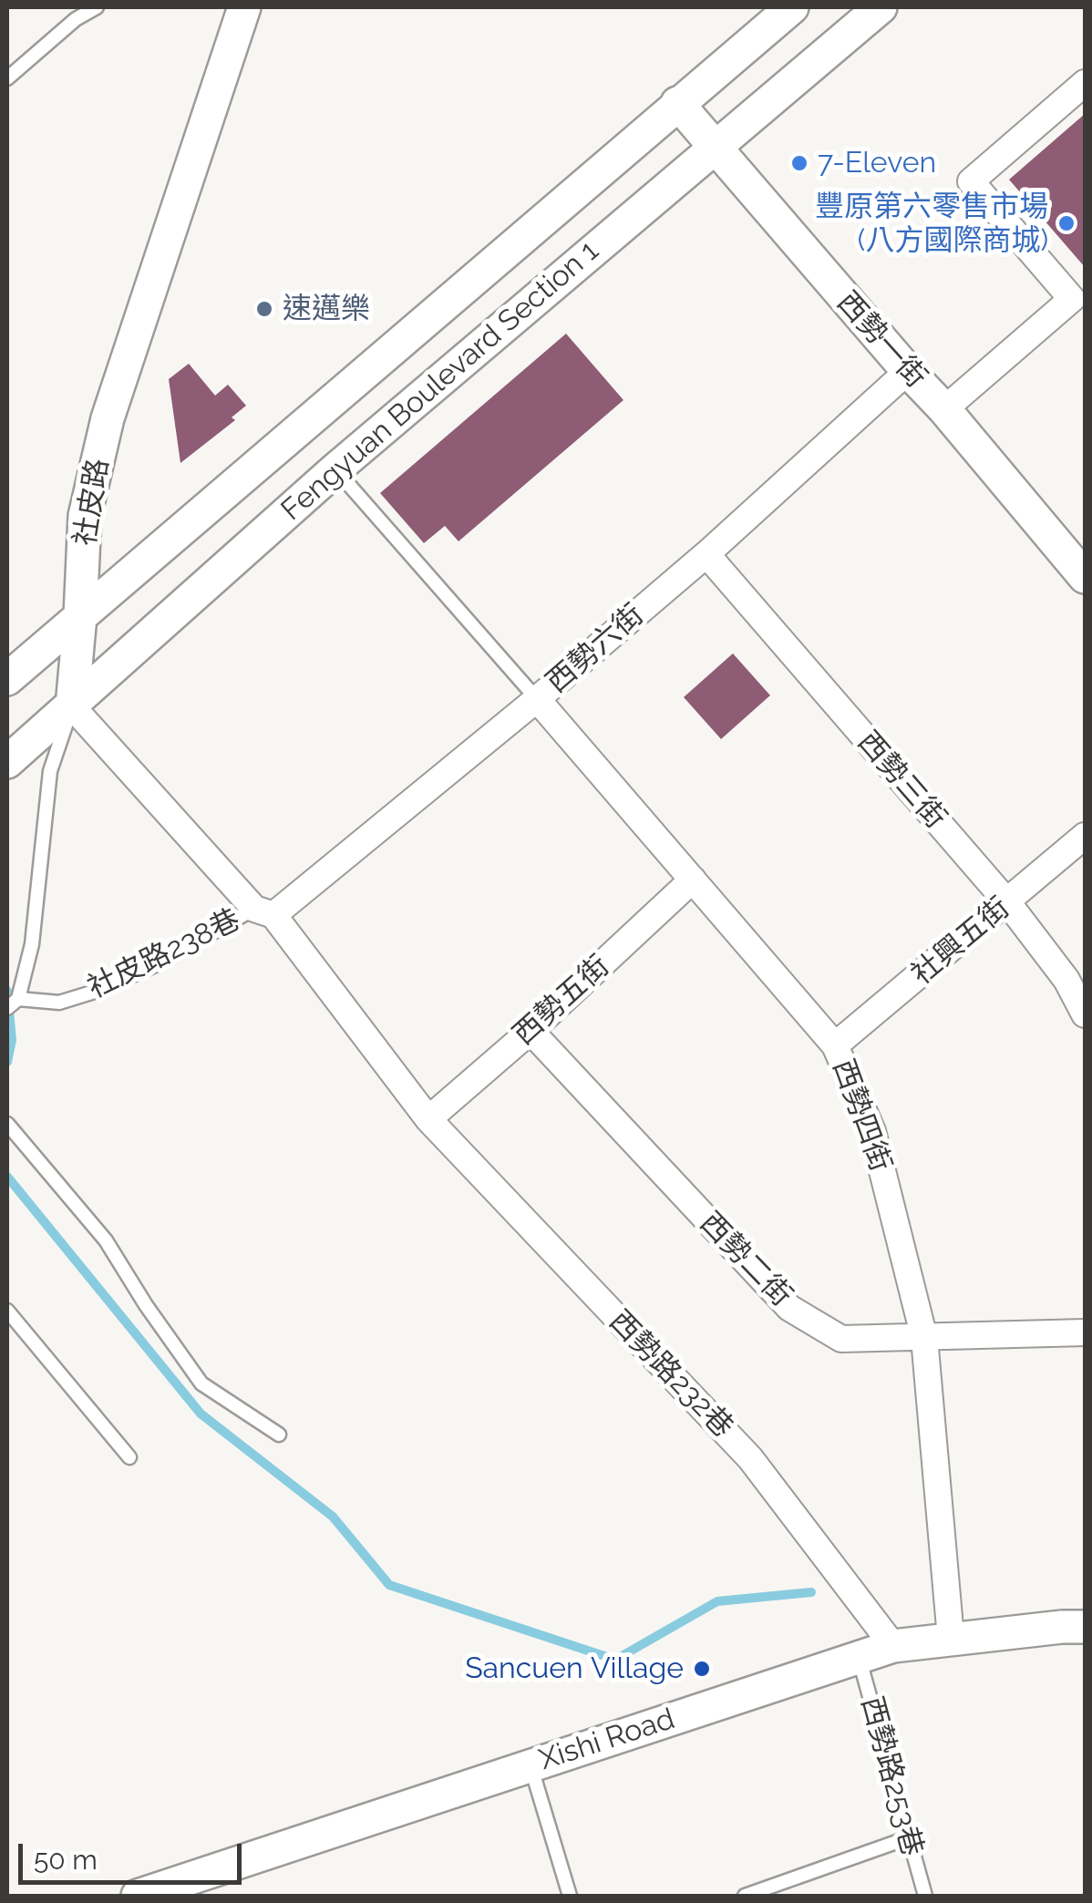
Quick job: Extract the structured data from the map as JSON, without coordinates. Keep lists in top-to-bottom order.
{
  "streets": {
    "street": [
      "西勢一街",
      "Fengyuan Boulevard Section 1",
      "社皮路",
      "西勢六街",
      "西勢三街",
      "社興五街",
      "西勢五街",
      "西勢四街",
      "西勢二街",
      "西勢路232巷",
      "Xishi Road"
    ],
    "lane": ["社皮路238巷", "西勢路253巷"]
  },
  "crossings": [
    ["西勢一街", "Fengyuan Boulevard Section 1"],
    ["西勢一街", "西勢六街"],
    ["Fengyuan Boulevard Section 1", "社皮路"],
    ["Fengyuan Boulevard Section 1", "西勢路232巷"],
    ["社皮路", "社皮路238巷"],
    ["社皮路", "西勢路232巷"],
    ["西勢六街", "西勢三街"],
    ["西勢六街", "社皮路238巷"],
    ["西勢六街", "西勢四街"],
    ["西勢六街", "西勢路232巷"],
    ["西勢三街", "社興五街"],
    ["社興五街", "西勢四街"],
    ["社皮路238巷", "西勢路232巷"],
    ["西勢五街", "西勢四街"],
    ["西勢五街", "西勢二街"],
    ["西勢五街", "西勢路232巷"],
    ["西勢四街", "西勢二街"],
    ["西勢四街", "Xishi Road"],
    ["西勢路232巷", "Xishi Road"],
    ["Xishi Road", "西勢路253巷"]
  ],
  "places": [
    "7-Eleven",
    "豐原第六零售市場 (八方國際商城)",
    "速邁樂",
    "Sancuen Village"
  ],
  "scale_bar": "50 m"
}
